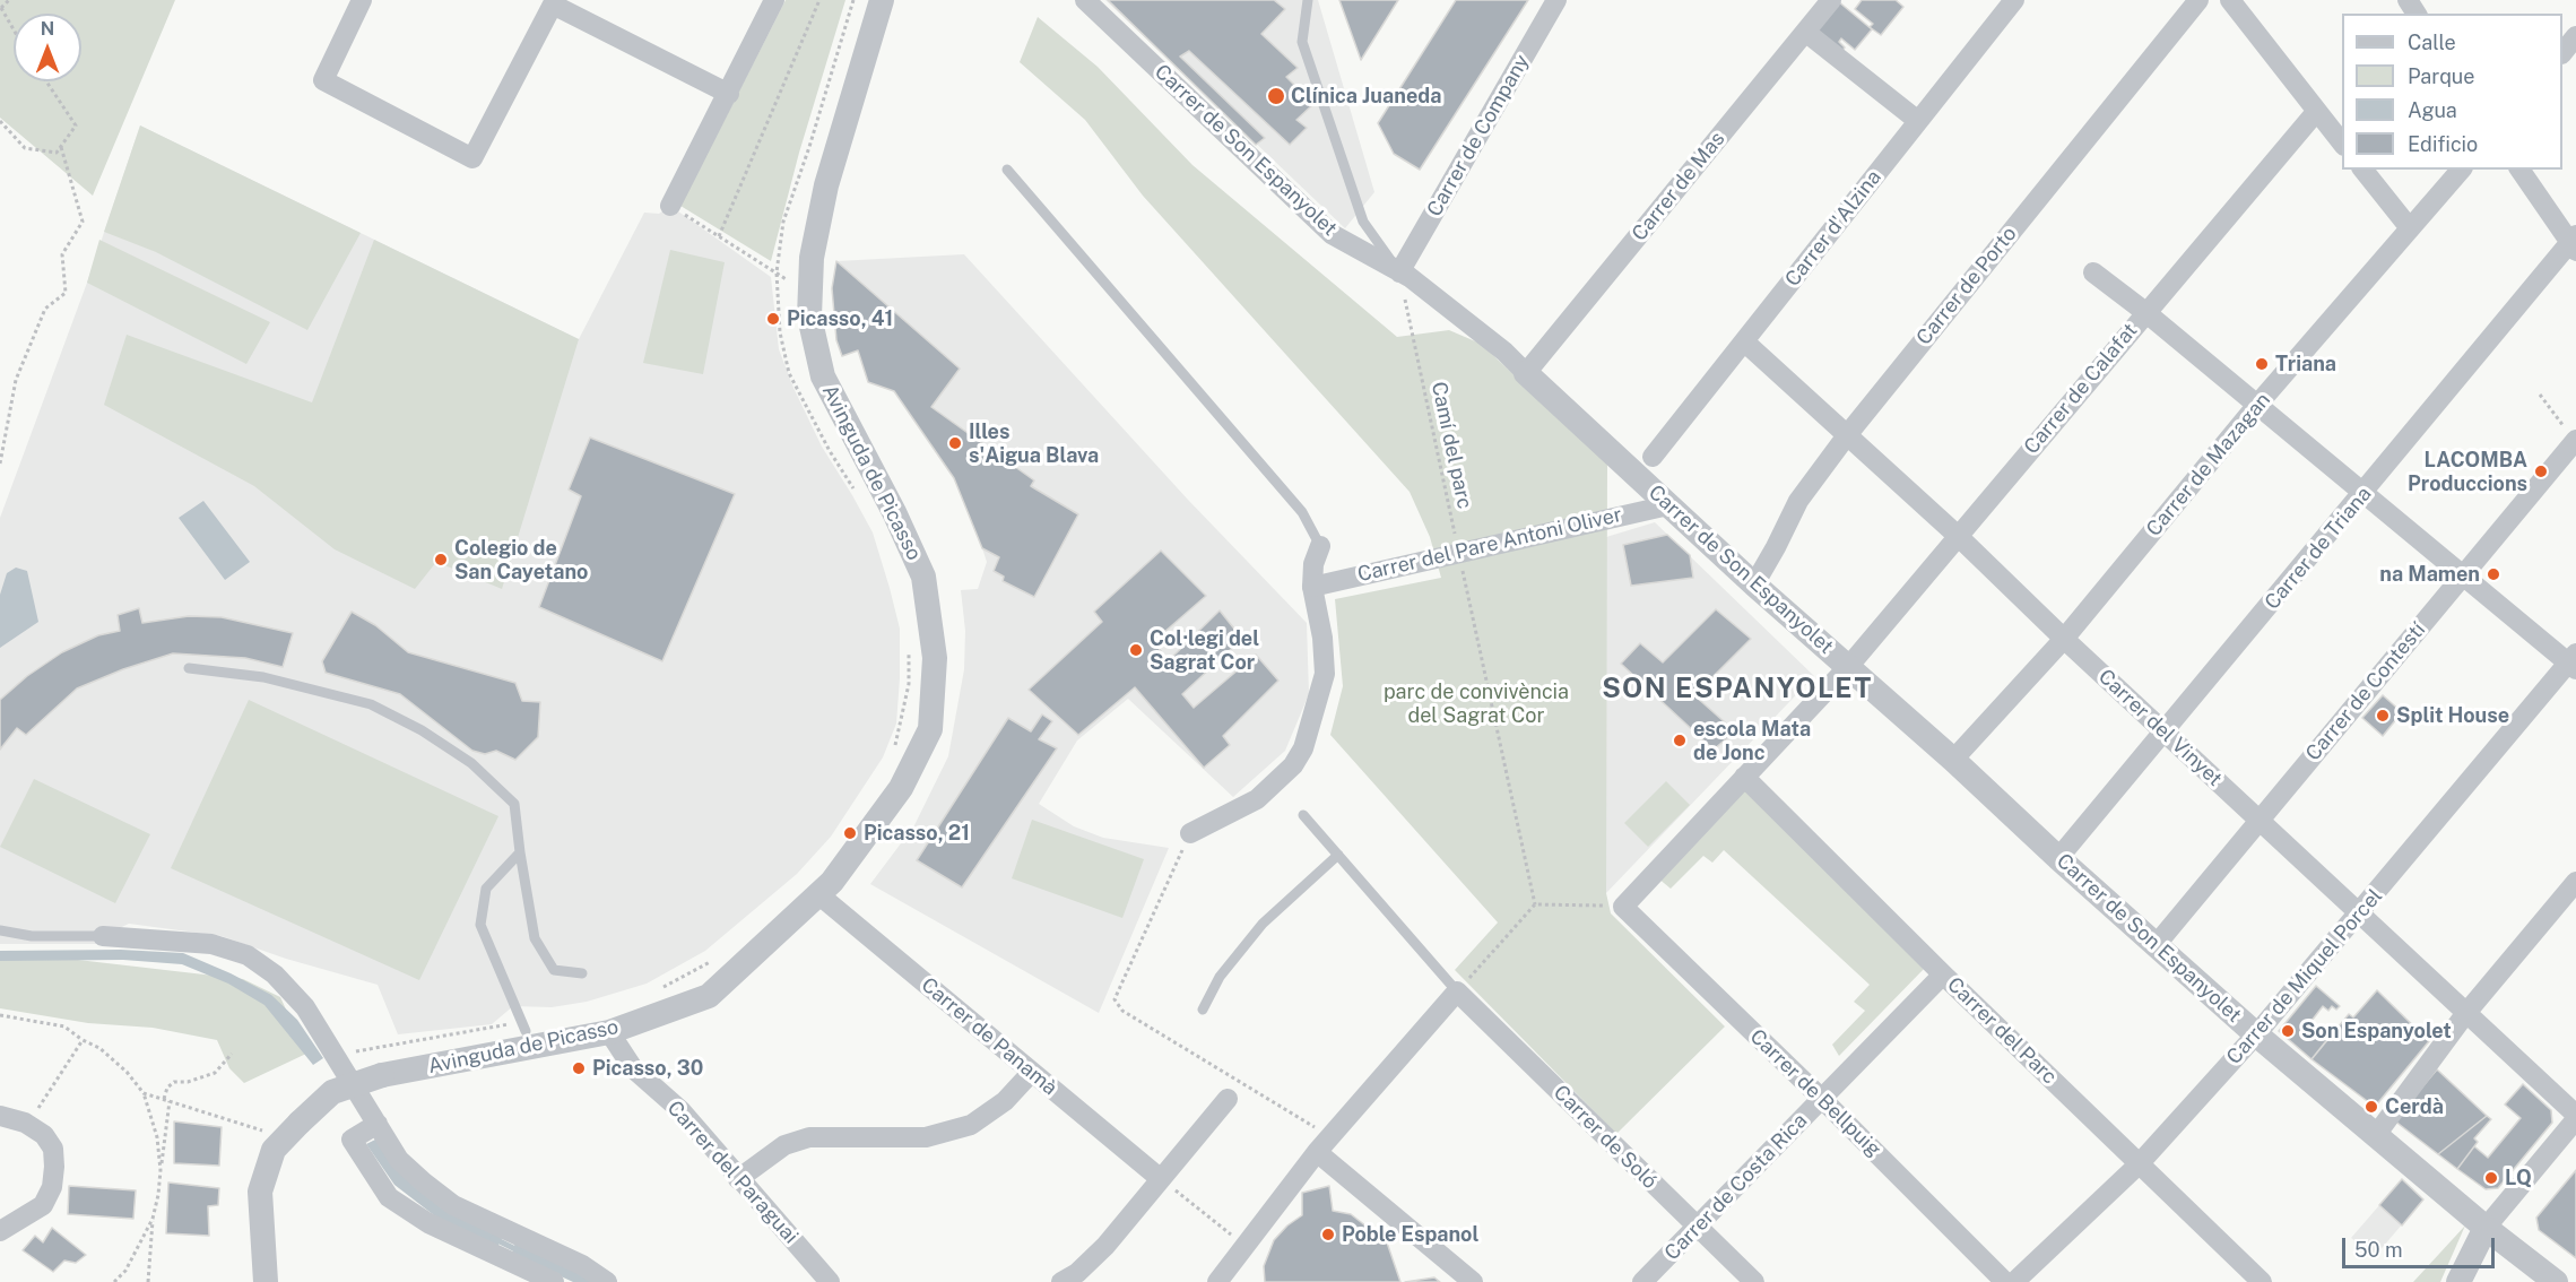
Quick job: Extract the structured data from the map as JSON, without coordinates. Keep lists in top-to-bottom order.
{
  "streets": {
    "street": [
      "Carrer de Company",
      "Carrer de Son Espanyolet",
      "Carrer de Mas",
      "Carrer d'Alzina",
      "Carrer de Porto",
      "Carrer de Calafat",
      "Carrer de Mazagan",
      "Avinguda de Picasso",
      "Carrer del Pare Antoni Oliver",
      "Carrer de Triana",
      "Carrer de Contestí",
      "Carrer del Vinyet",
      "Carrer de Miquel Porcel",
      "Carrer del Parc",
      "Carrer de Panamà",
      "Carrer de Bellpuig",
      "Carrer de Soló",
      "Carrer del Paraguai",
      "Carrer de Costa Rica"
    ],
    "path": ["Camí del parc"]
  },
  "crossings": [
    ["Carrer de Company", "Carrer de Son Espanyolet"],
    ["Carrer de Company", "Camí del parc"],
    ["Carrer de Son Espanyolet", "Carrer de Mas"],
    ["Carrer de Son Espanyolet", "Carrer de Porto"],
    ["Carrer de Son Espanyolet", "Carrer de Calafat"],
    ["Carrer de Son Espanyolet", "Camí del parc"],
    ["Carrer de Son Espanyolet", "Carrer de Mazagan"],
    ["Carrer de Son Espanyolet", "Carrer del Pare Antoni Oliver"],
    ["Carrer de Son Espanyolet", "Carrer de Triana"],
    ["Carrer de Son Espanyolet", "Carrer de Contestí"],
    ["Carrer de Son Espanyolet", "Carrer de Miquel Porcel"],
    ["Carrer d'Alzina", "Carrer del Vinyet"],
    ["Carrer de Porto", "Carrer del Vinyet"],
    ["Carrer de Calafat", "Carrer del Vinyet"],
    ["Carrer de Calafat", "Carrer del Parc"],
    ["Carrer de Calafat", "Carrer de Bellpuig"],
    ["Carrer de Mazagan", "Carrer del Vinyet"],
    ["Avinguda de Picasso", "Carrer de Panamà"],
    ["Avinguda de Picasso", "Carrer del Paraguai"],
    ["Carrer de Triana", "Carrer del Vinyet"],
    ["Carrer de Contestí", "Carrer del Vinyet"],
    ["Carrer del Vinyet", "Carrer de Miquel Porcel"],
    ["Carrer de Miquel Porcel", "Carrer del Parc"],
    ["Carrer del Parc", "Carrer de Costa Rica"],
    ["Carrer de Bellpuig", "Carrer de Costa Rica"],
    ["Carrer de Soló", "Carrer de Costa Rica"]
  ],
  "districts": ["SON ESPANYOLET"],
  "parks": ["parc de convivència del Sagrat Cor"],
  "places": [
    "Clínica Juaneda",
    "Picasso, 41",
    "Triana",
    "Illes s'Aigua Blava",
    "LACOMBA Produccions",
    "Colegio de San Cayetano",
    "na Mamen",
    "Col·legi del Sagrat Cor",
    "Split House",
    "escola Mata de Jonc",
    "Picasso, 21",
    "Son Espanyolet",
    "Picasso, 30",
    "Cerdà",
    "LQ",
    "Poble Espanol"
  ],
  "legend": [
    "Calle",
    "Parque",
    "Agua",
    "Edificio"
  ],
  "scale_bar": "50 m",
  "north": "top"
}
